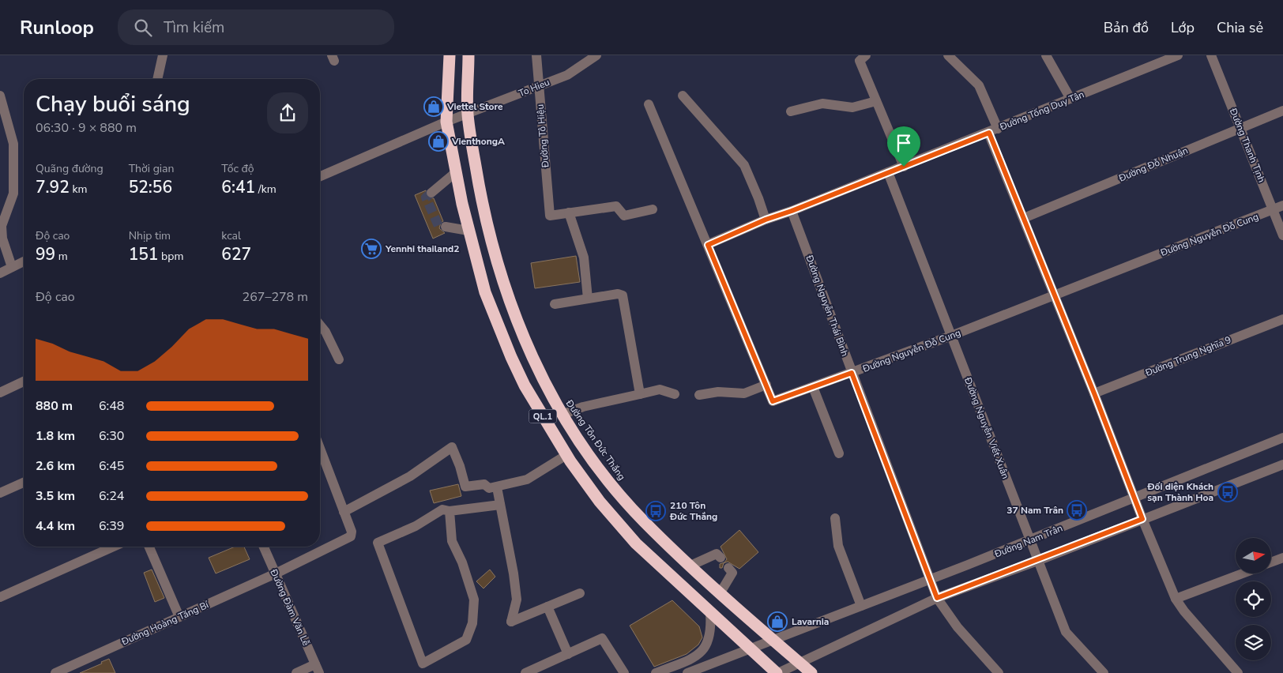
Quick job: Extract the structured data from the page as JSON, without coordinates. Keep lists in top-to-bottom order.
{
  "streets": {
    "highway": ["QL.1", "Đường Tôn Đức Thắng"],
    "street": [
      "To Hieu",
      "Đường Tống Duy Tân",
      "Đường Tô Hiệu",
      "Đường Thanh Tịnh",
      "Đường Đỗ Nhuận",
      "Đường Nguyễn Đỗ Cung",
      "Đường Nguyễn Thái Bình",
      "Đường Trung Nghĩa 9",
      "Đường Nguyễn Viết Xuân",
      "Đường Nam Trân",
      "Đường Đàm Văn Lễ",
      "Đường Hoàng Tăng Bí"
    ]
  },
  "crossings": [
    ["To Hieu", "Đường Tô Hiệu"],
    ["To Hieu", "QL.1"],
    ["To Hieu", "Đường Tôn Đức Thắng"],
    ["Đường Tống Duy Tân", "Đường Nguyễn Đỗ Cung"],
    ["Đường Tống Duy Tân", "Đường Nguyễn Thái Bình"],
    ["Đường Tống Duy Tân", "Đường Nguyễn Viết Xuân"],
    ["Đường Thanh Tịnh", "Đường Đỗ Nhuận"],
    ["Đường Thanh Tịnh", "Đường Nguyễn Đỗ Cung"],
    ["Đường Nguyễn Đỗ Cung", "Đường Nguyễn Thái Bình"],
    ["Đường Nguyễn Đỗ Cung", "Đường Nguyễn Viết Xuân"],
    ["Đường Nguyễn Thái Bình", "Đường Nam Trân"],
    ["QL.1", "Đường Nam Trân"],
    ["Đường Nguyễn Viết Xuân", "Đường Nam Trân"],
    ["Đường Tôn Đức Thắng", "Đường Nam Trân"],
    ["Đường Đàm Văn Lễ", "Đường Hoàng Tăng Bí"]
  ],
  "places": {
    "shop": ["Viettel Store", "VienthongA", "Lavarnia"],
    "supermarket": ["Yennhi thailand2"],
    "bus stop": ["Đối diện Khách sạn Thành Hoa", "37 Nam Trân", "210 Tôn Đức Thắng"]
  },
  "north": "right",
  "page": {
    "header": "Runloop",
    "search": "Tìm kiếm",
    "nav": ["Bản đồ", "Lớp", "Chia sẻ"],
    "heading": ["Chạy buổi sáng", "06:30 · 9 × 880 m"],
    "stats": [
      ["Quãng đường", "7.92 km"],
      ["Thời gian", "52:56"],
      ["Tốc độ", "6:41 /km"],
      ["Độ cao", "99 m"],
      ["Nhịp tim", "151 bpm"],
      ["kcal", "627"]
    ],
    "chart": ["Độ cao", "267–278 m"],
    "list": [
      {
        "name": "880 m",
        "note": "6:48"
      },
      {
        "name": "1.8 km",
        "note": "6:30"
      },
      {
        "name": "2.6 km",
        "note": "6:45"
      },
      {
        "name": "3.5 km",
        "note": "6:24"
      },
      {
        "name": "4.4 km",
        "note": "6:39"
      }
    ]
  }
}
